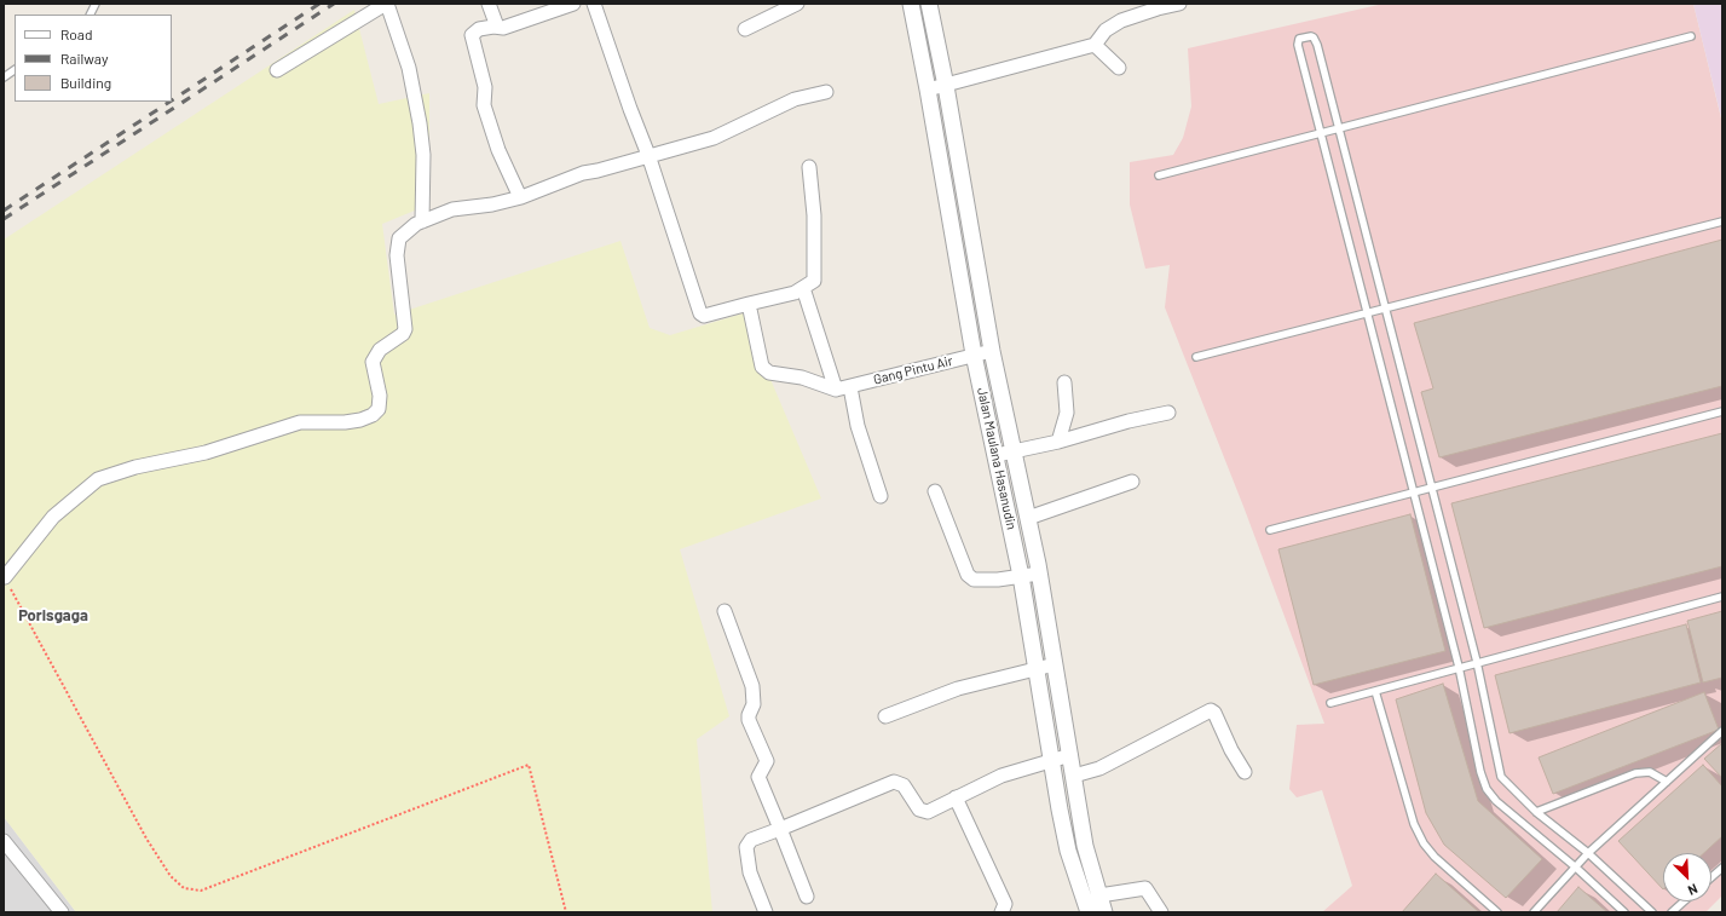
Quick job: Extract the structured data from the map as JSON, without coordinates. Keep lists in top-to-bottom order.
{
  "streets": {
    "street": ["Gang Pintu Air", "Jalan Maulana Hasanudin"]
  },
  "crossings": [
    ["Gang Pintu Air", "Jalan Maulana Hasanudin"]
  ],
  "districts": ["Porisgaga"],
  "legend": ["Road", "Railway", "Building"],
  "north": "bottom right"
}
